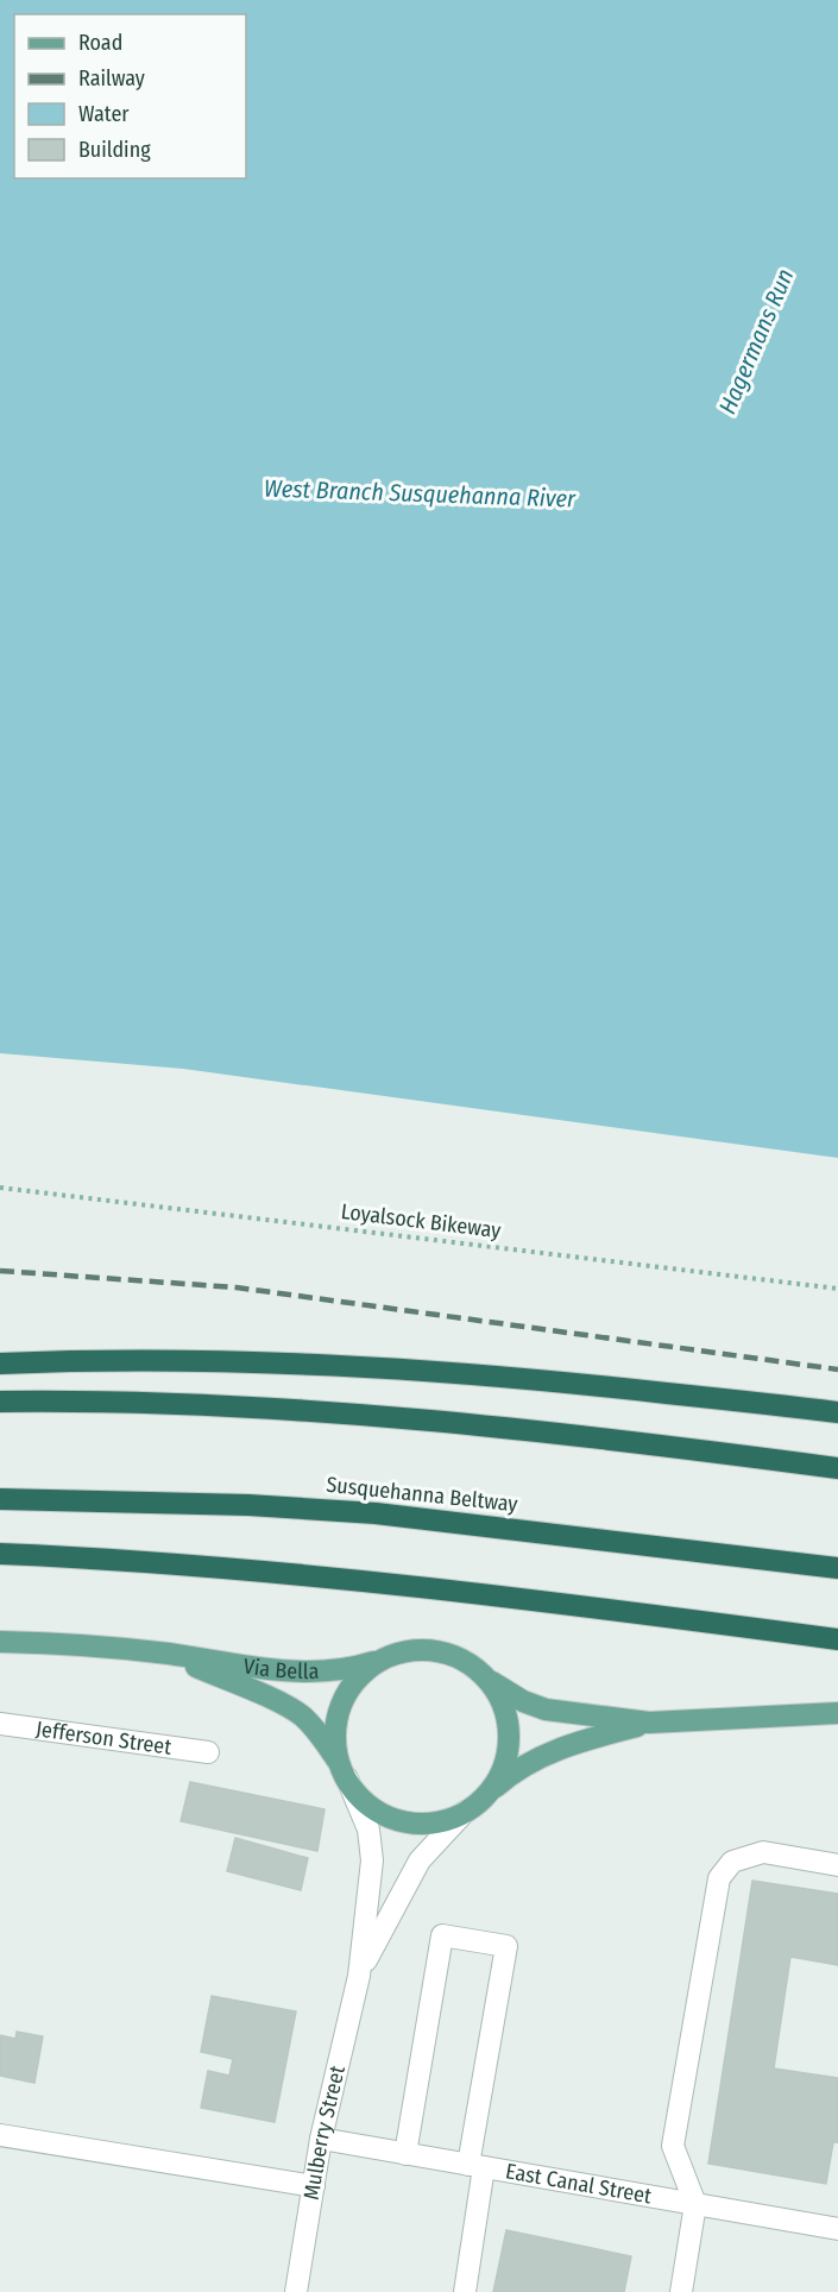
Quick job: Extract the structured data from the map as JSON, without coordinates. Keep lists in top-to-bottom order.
{
  "streets": {
    "highway": ["Susquehanna Beltway"],
    "main road": ["Via Bella"],
    "street": ["Jefferson Street", "Mulberry Street", "East Canal Street"],
    "path": ["Loyalsock Bikeway"]
  },
  "crossings": [
    ["Via Bella", "Mulberry Street"],
    ["Mulberry Street", "East Canal Street"]
  ],
  "water": ["Hagermans Run", "West Branch Susquehanna River"],
  "legend": [
    "Road",
    "Railway",
    "Water",
    "Building"
  ]
}
